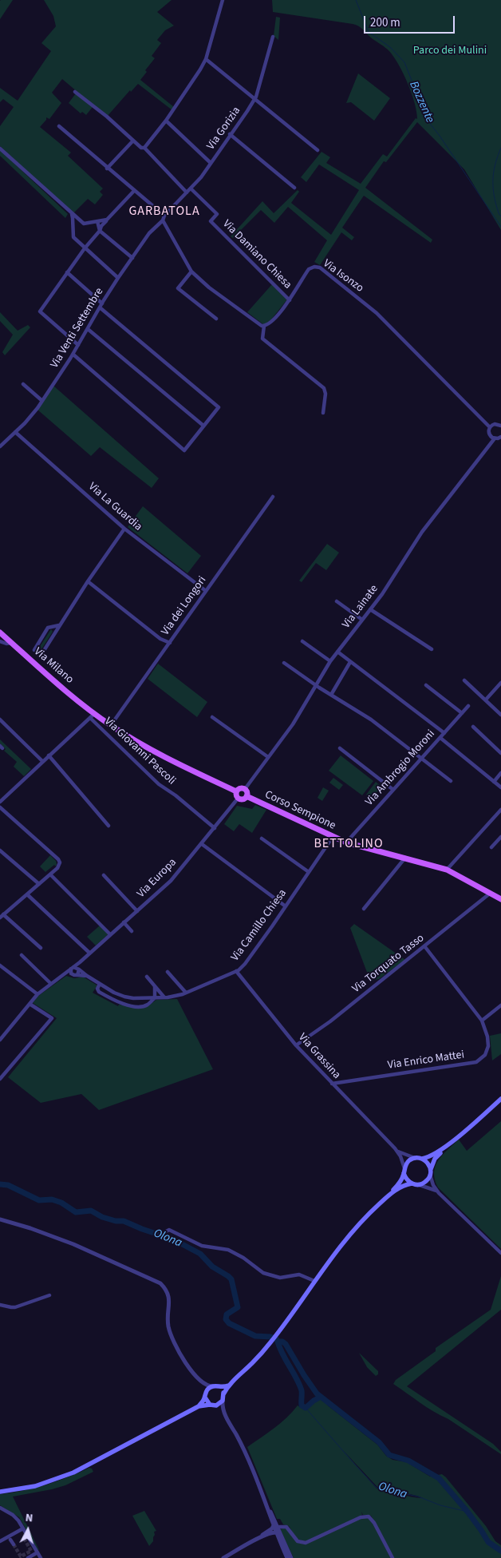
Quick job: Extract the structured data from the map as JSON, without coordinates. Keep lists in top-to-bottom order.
{
  "streets": {
    "main road": ["Via Milano", "Corso Sempione"],
    "street": [
      "Via Gorizia",
      "Via Damiano Chiesa",
      "Via Isonzo",
      "Via Venti Settembre",
      "Via La Guardia",
      "Via dei Longori",
      "Via Lainate",
      "Via Giovanni Pascoli",
      "Via Ambrogio Moroni",
      "Via Europa",
      "Via Camillo Chiesa",
      "Via Torquato Tasso",
      "Via Grassina",
      "Via Enrico Mattei"
    ]
  },
  "crossings": [
    ["Via Gorizia", "Via Damiano Chiesa"],
    ["Via Gorizia", "Via Venti Settembre"],
    ["Via Damiano Chiesa", "Via Isonzo"],
    ["Via Venti Settembre", "Via La Guardia"],
    ["Via La Guardia", "Via dei Longori"],
    ["Via Lainate", "Corso Sempione"],
    ["Via Lainate", "Via Europa"],
    ["Via Milano", "Via Giovanni Pascoli"],
    ["Via Giovanni Pascoli", "Via Europa"],
    ["Via Ambrogio Moroni", "Corso Sempione"],
    ["Corso Sempione", "Via Europa"],
    ["Corso Sempione", "Via Camillo Chiesa"],
    ["Corso Sempione", "Via Torquato Tasso"],
    ["Via Camillo Chiesa", "Via Grassina"],
    ["Via Torquato Tasso", "Via Grassina"],
    ["Via Grassina", "Via Enrico Mattei"]
  ],
  "districts": ["GARBATOLA", "BETTOLINO"],
  "water": ["Bozzente", "Olona"],
  "parks": ["Parco dei Mulini"],
  "scale_bar": "200 m",
  "north": "top"
}
